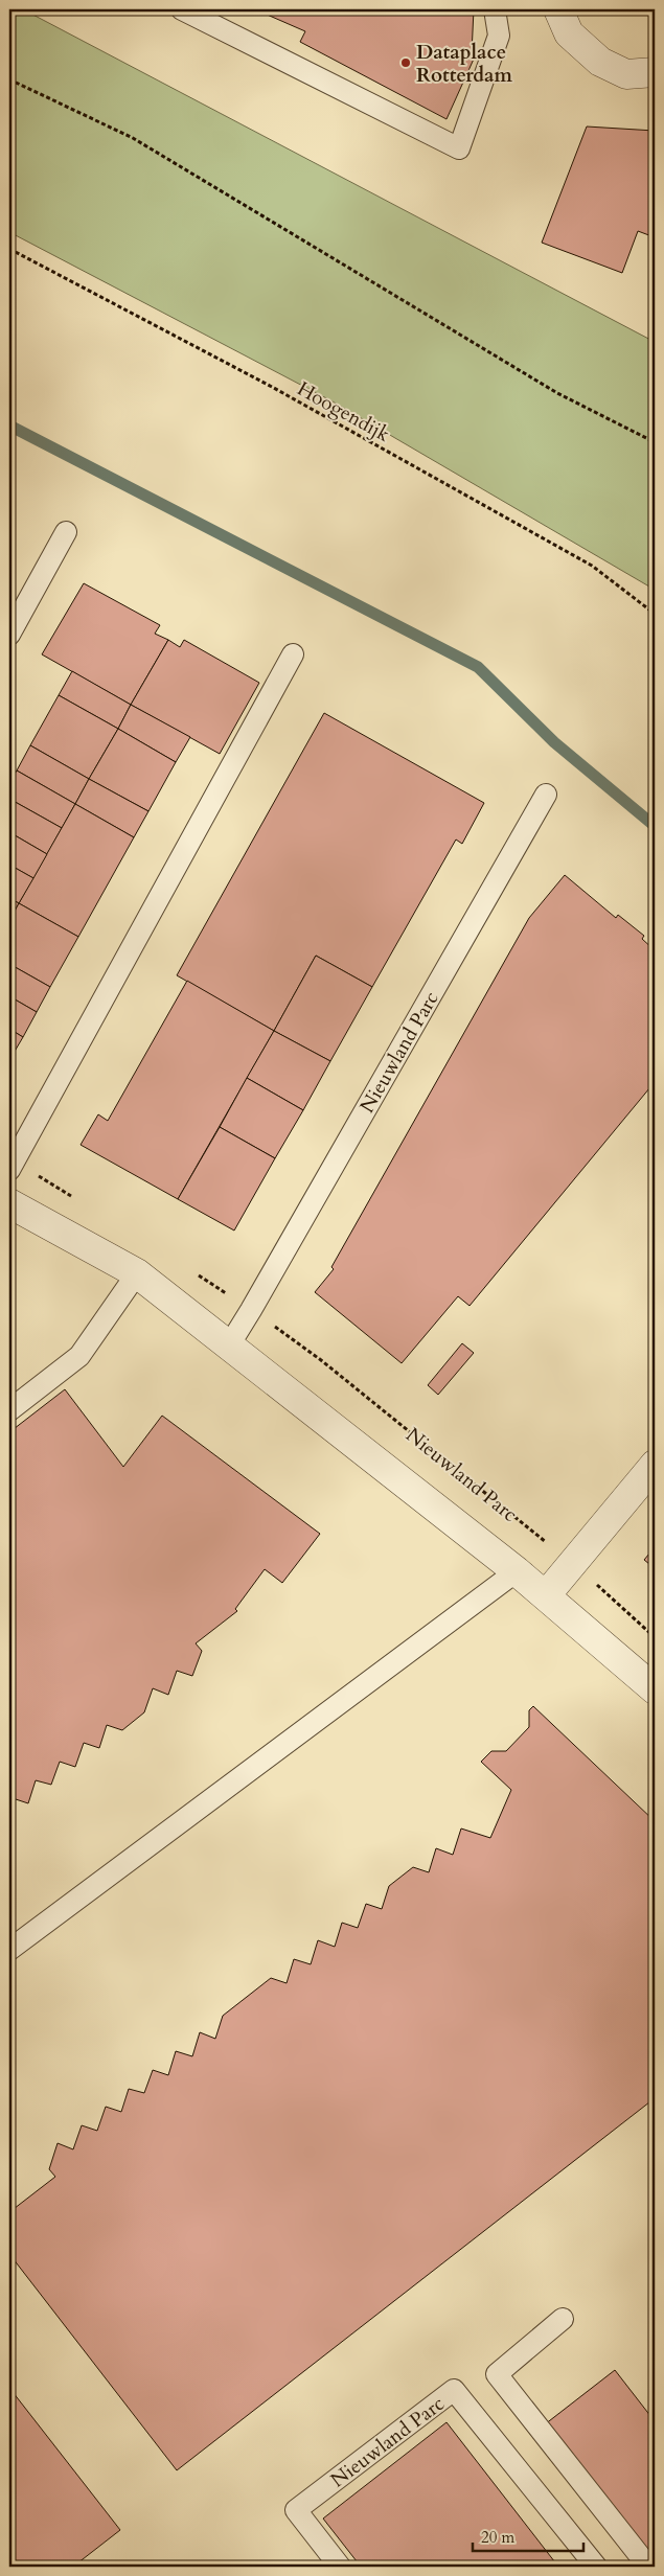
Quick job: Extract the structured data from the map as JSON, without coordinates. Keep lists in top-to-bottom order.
{
  "streets": {
    "lane": ["Nieuwland Parc"],
    "path": ["Hoogendijk"]
  },
  "places": ["Dataplace Rotterdam"],
  "scale_bar": "20 m"
}
